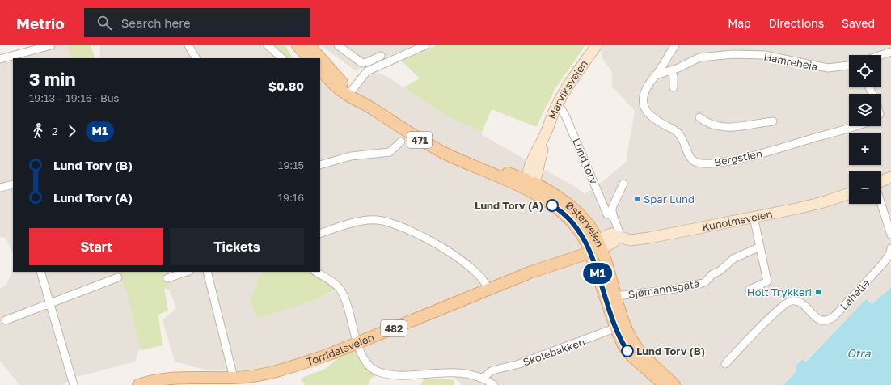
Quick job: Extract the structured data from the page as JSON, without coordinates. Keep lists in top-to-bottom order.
{
  "streets": {
    "main road": [
      "471",
      "Østerveien",
      "482",
      "Torridalsveien"
    ],
    "street": [
      "Hamreheia",
      "Marviksveien",
      "Bergstien",
      "Lund torv",
      "Kuholmsveien",
      "Sjømannsgata",
      "Lahelle",
      "Skolebakken"
    ]
  },
  "crossings": [
    ["Hamreheia", "Bergstien"],
    ["Marviksveien", "Lund torv"],
    ["Marviksveien", "Østerveien"],
    ["Østerveien", "Sjømannsgata"],
    ["Østerveien", "Torridalsveien"],
    ["Østerveien", "Skolebakken"]
  ],
  "water": ["Otra"],
  "places": [
    "Spar Lund",
    "Lund Torv (A)",
    "Holt Trykkeri",
    "Lund Torv (B)"
  ],
  "lines": ["bus line M1"],
  "page": {
    "header": "Metrio",
    "search": "Search here",
    "nav": ["Map", "Directions", "Saved"],
    "on_map": "M1",
    "map_buttons": ["+", "−"],
    "heading": ["3 min", "19:13 – 19:16 · Bus", "$0.80"],
    "legs": ["2", "M1"],
    "list": [
      {
        "name": "Lund Torv (B)",
        "value": "19:15"
      },
      {
        "name": "Lund Torv (A)",
        "value": "19:16"
      }
    ],
    "buttons": ["Start", "Tickets"]
  }
}
